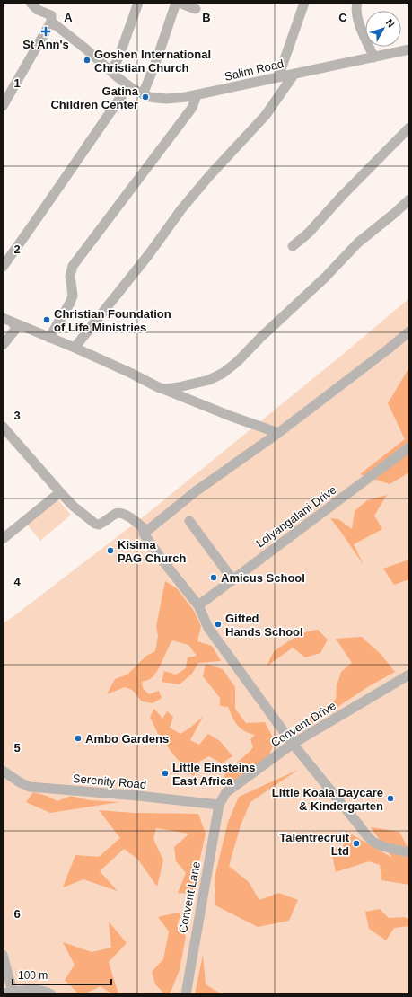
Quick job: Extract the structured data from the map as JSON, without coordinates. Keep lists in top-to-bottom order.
{
  "streets": {
    "street": [
      "Salim Road",
      "Loiyangalani Drive",
      "Convent Drive",
      "Serenity Road",
      "Convent Lane"
    ]
  },
  "crossings": [
    ["Convent Drive", "Serenity Road"],
    ["Convent Drive", "Convent Lane"],
    ["Serenity Road", "Convent Lane"]
  ],
  "places": {
    "health": ["St Ann's"],
    "other": [
      "Goshen International Christian Church",
      "Gatina Children Center",
      "Christian Foundation of Life Ministries",
      "Kisima PAG Church",
      "Amicus School",
      "Gifted Hands School",
      "Ambo Gardens",
      "Little Einsteins East Africa",
      "Little Koala Daycare & Kindergarten",
      "Talentrecruit Ltd"
    ]
  },
  "scale_bar": "100 m",
  "north": "top right",
  "grid": {
    "columns": ["A", "B", "C"],
    "rows": [
      "1",
      "2",
      "3",
      "4",
      "5",
      "6"
    ]
  }
}
